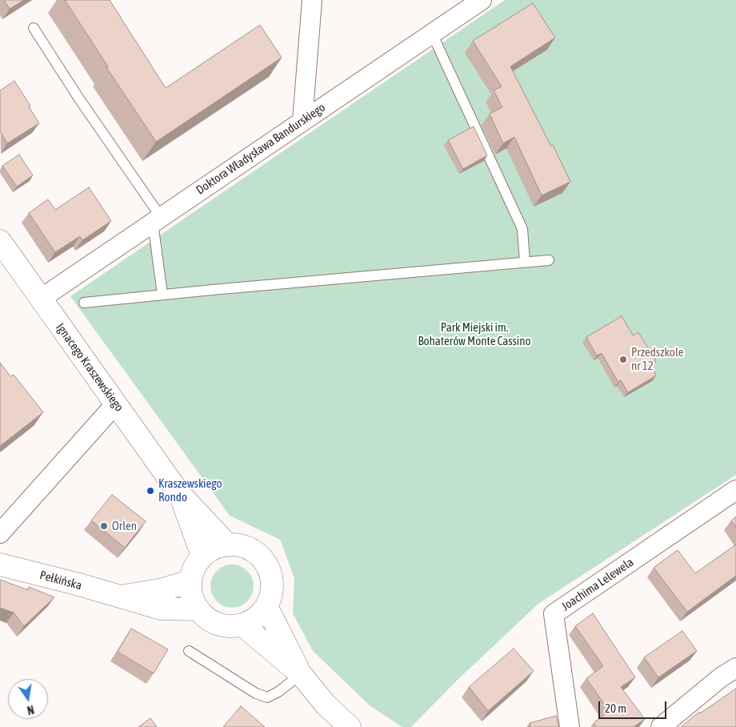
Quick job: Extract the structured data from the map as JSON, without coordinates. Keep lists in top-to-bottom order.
{
  "streets": {
    "street": [
      "Doktora Władysława Bandurskiego",
      "Ignacego Kraszewskiego",
      "Pełkińska",
      "Joachima Lelewela"
    ]
  },
  "crossings": [
    ["Doktora Władysława Bandurskiego", "Ignacego Kraszewskiego"],
    ["Ignacego Kraszewskiego", "Pełkińska"]
  ],
  "parks": ["Park Miejski im. Bohaterów Monte Cassino"],
  "places": ["Przedszkole nr 12", "Kraszewskiego Rondo", "Orlen"],
  "scale_bar": "20 m",
  "north": "bottom"
}
